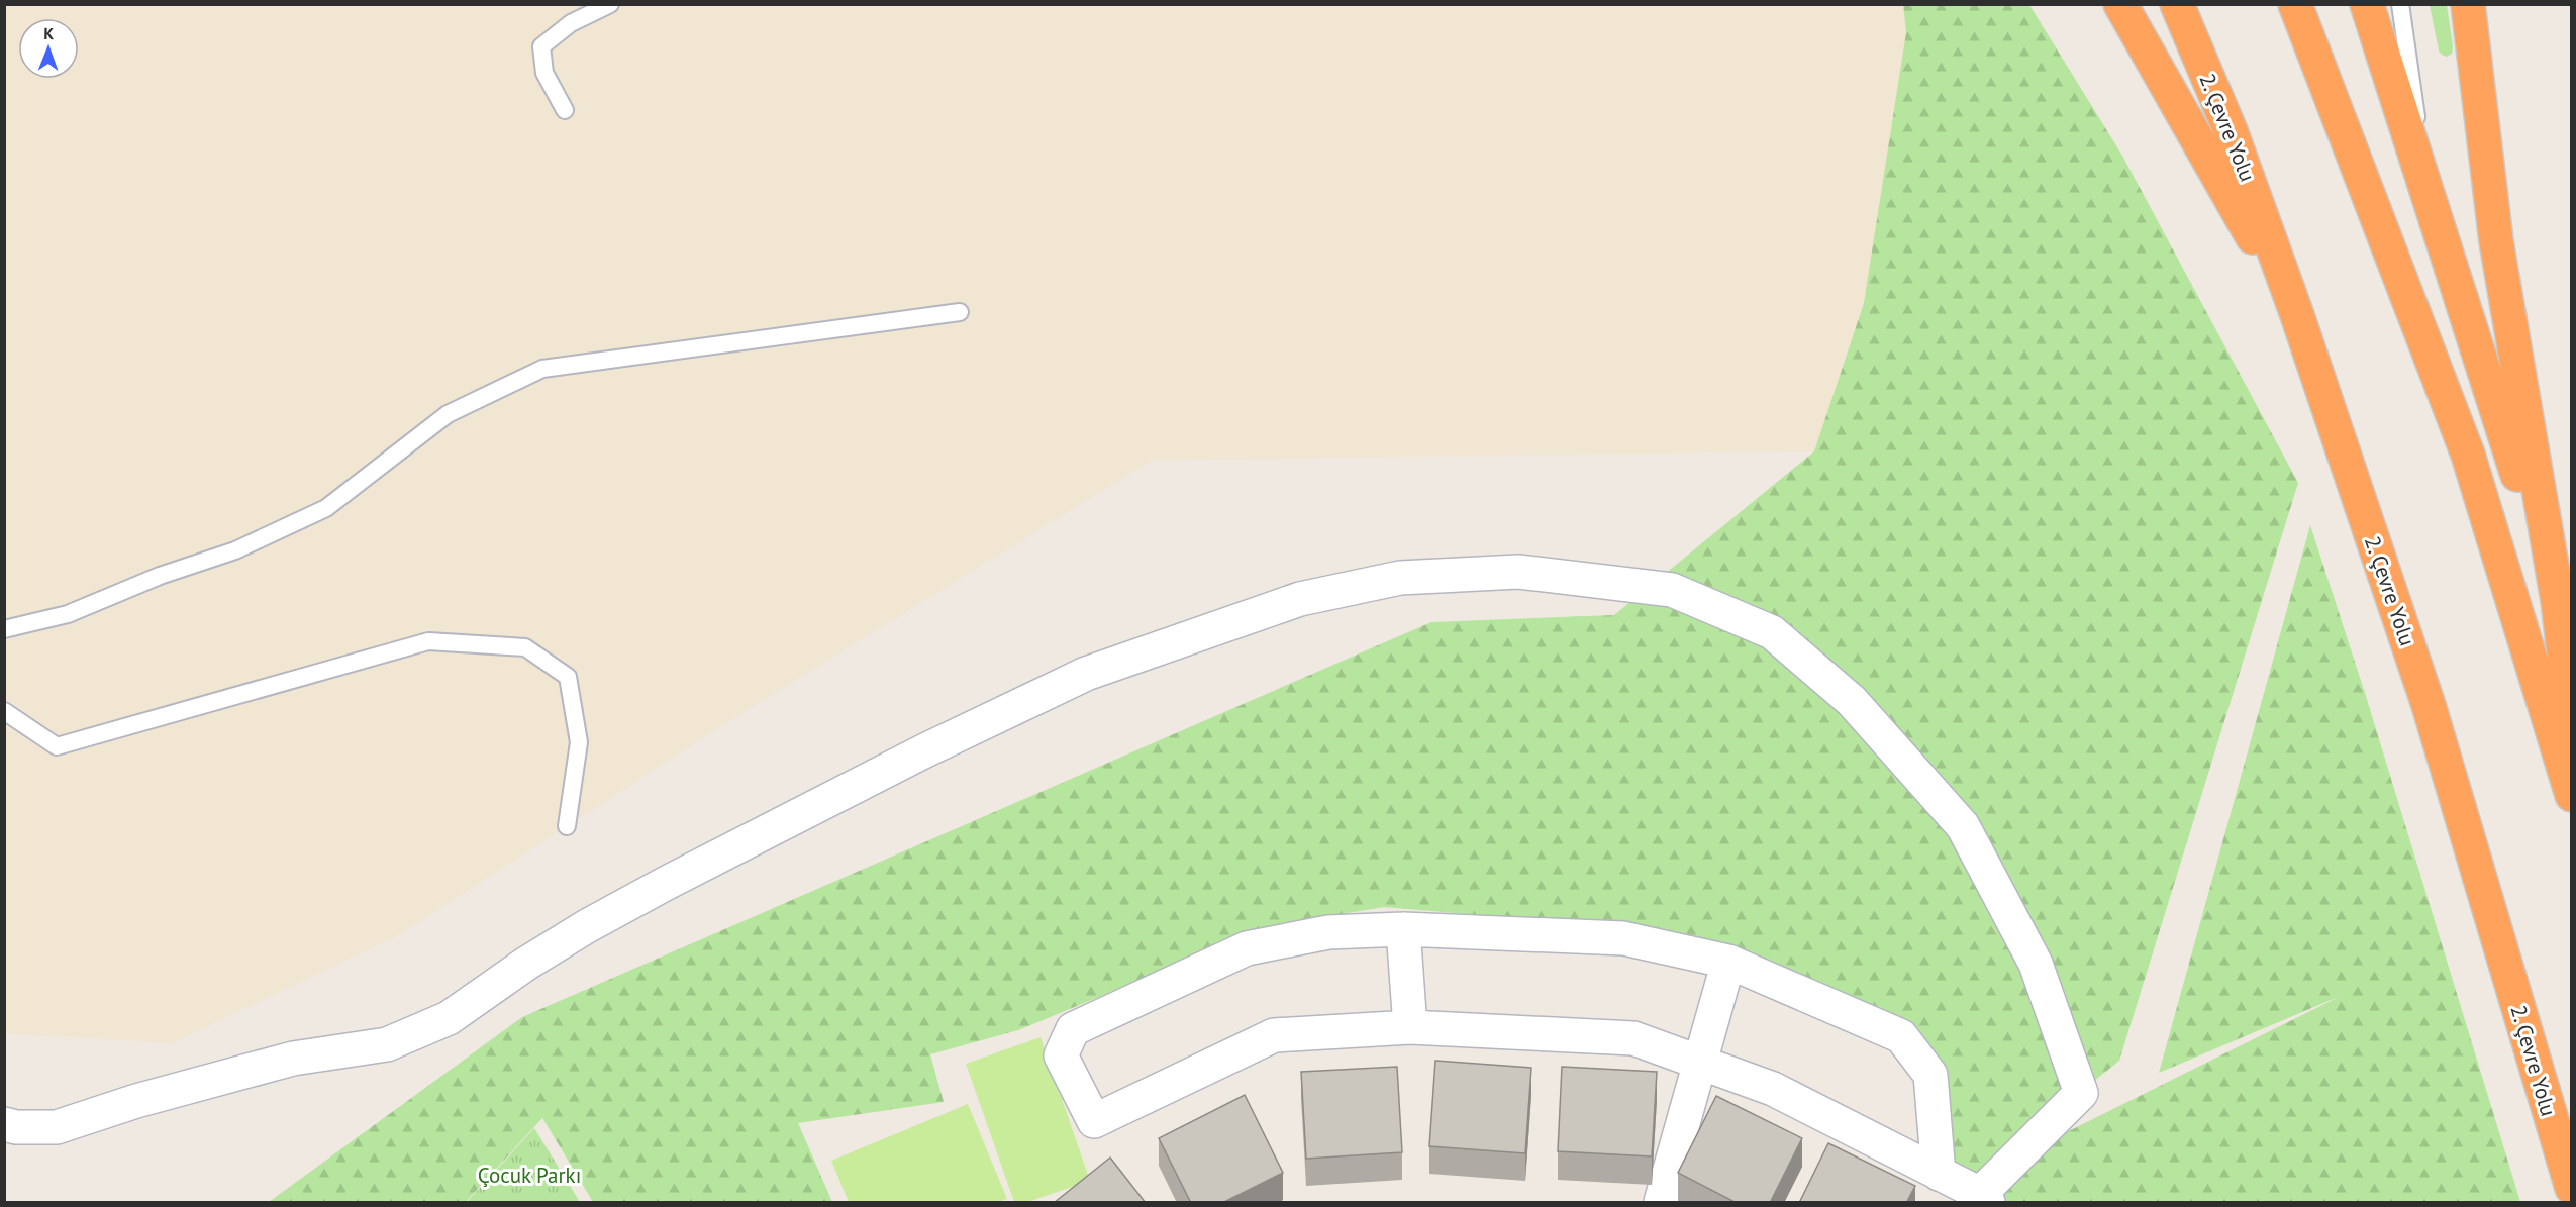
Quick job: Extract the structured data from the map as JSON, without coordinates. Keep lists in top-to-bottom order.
{
  "streets": {
    "highway": ["2. Çevre Yolu"]
  },
  "parks": ["Çocuk Parkı"],
  "north": "top"
}
